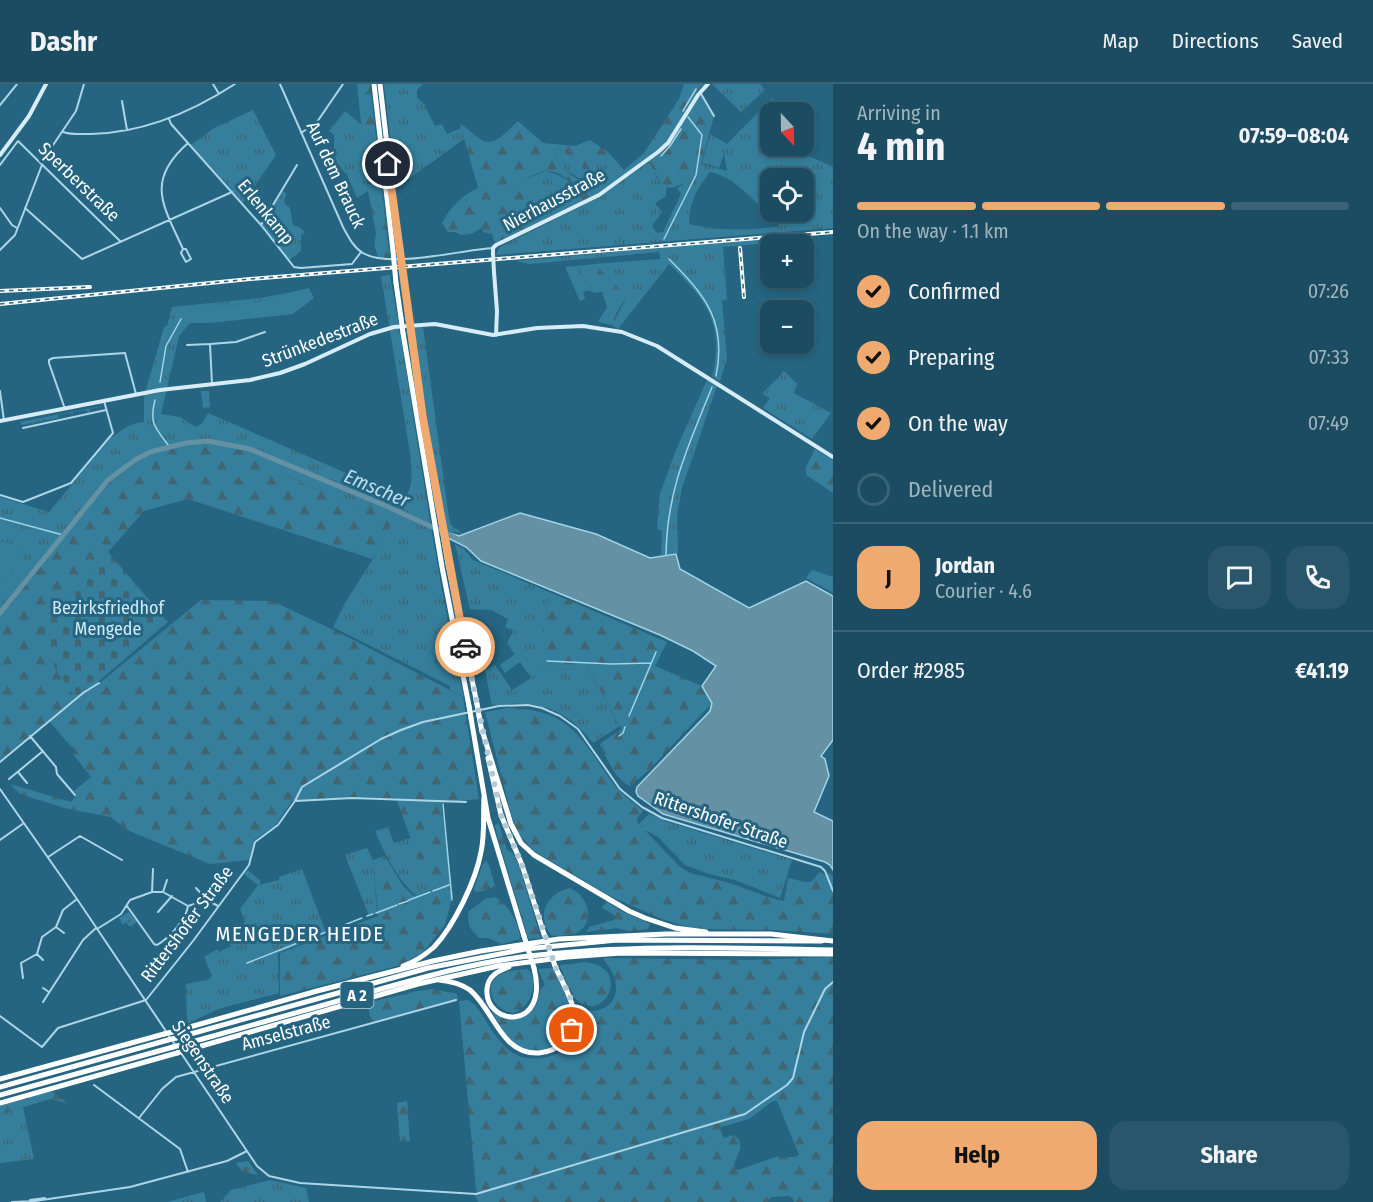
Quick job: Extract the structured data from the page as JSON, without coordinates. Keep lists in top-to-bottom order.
{
  "streets": {
    "highway": ["A 2"],
    "main road": ["Nierhausstraße", "Strünkedestraße"],
    "street": [
      "Auf dem Brauck",
      "Sperberstraße",
      "Erlenkamp",
      "Rittershofer Straße",
      "Amselstraße",
      "Siegenstraße"
    ]
  },
  "crossings": [
    ["Auf dem Brauck", "Nierhausstraße"],
    ["Auf dem Brauck", "Erlenkamp"],
    ["Nierhausstraße", "Strünkedestraße"],
    ["Rittershofer Straße", "Siegenstraße"],
    ["Amselstraße", "Siegenstraße"]
  ],
  "districts": ["MENGEDER HEIDE"],
  "water": ["Emscher"],
  "parks": ["Bezirksfriedhof Mengede"],
  "north": "bottom",
  "page": {
    "header": "Dashr",
    "nav": ["Map", "Directions", "Saved"],
    "heading": ["4 min", "Arriving in", "07:59–08:04"],
    "panel": [
      "Jordan",
      "Courier · 4.6",
      "Order #2985",
      "€41.19"
    ],
    "map_buttons": ["+", "−"],
    "bar": "On the way · 1.1 km",
    "list": [
      ["Confirmed", "07:26"],
      ["Preparing", "07:33"],
      ["On the way", "07:49"],
      "Delivered"
    ],
    "round": "J",
    "buttons": ["Help", "Share"]
  }
}
